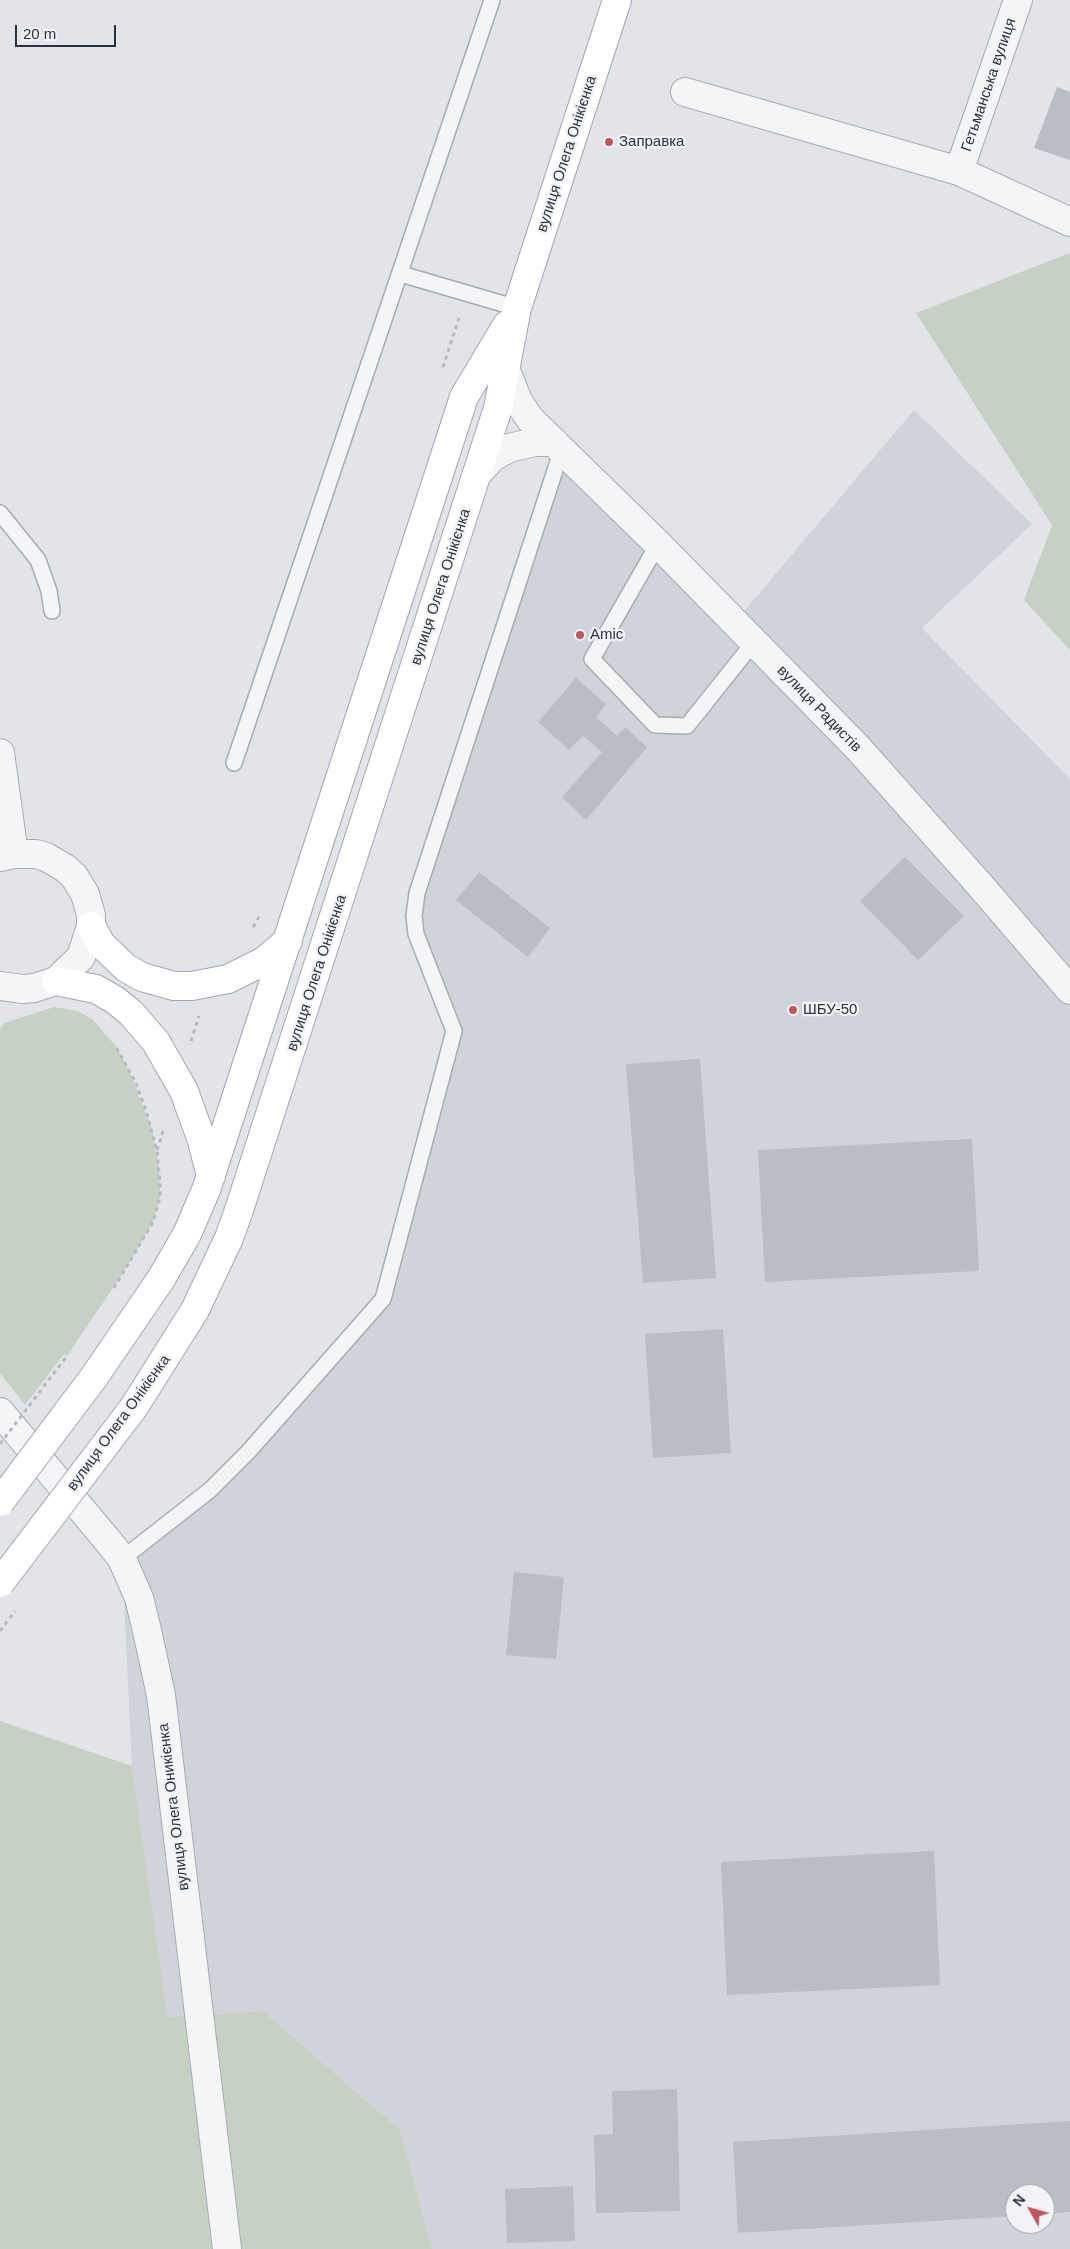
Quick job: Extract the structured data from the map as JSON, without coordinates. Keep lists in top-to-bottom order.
{
  "streets": {
    "main road": ["вулиця Олега Онікієнка"],
    "street": ["Гетьманська вулиця", "вулиця Радистів", "вулиця Олега Оникієнка"]
  },
  "crossings": [
    ["вулиця Олега Онікієнка", "вулиця Радистів"]
  ],
  "places": ["Заправка", "Amic", "ШБУ-50"],
  "scale_bar": "20 m",
  "north": "top left"
}
